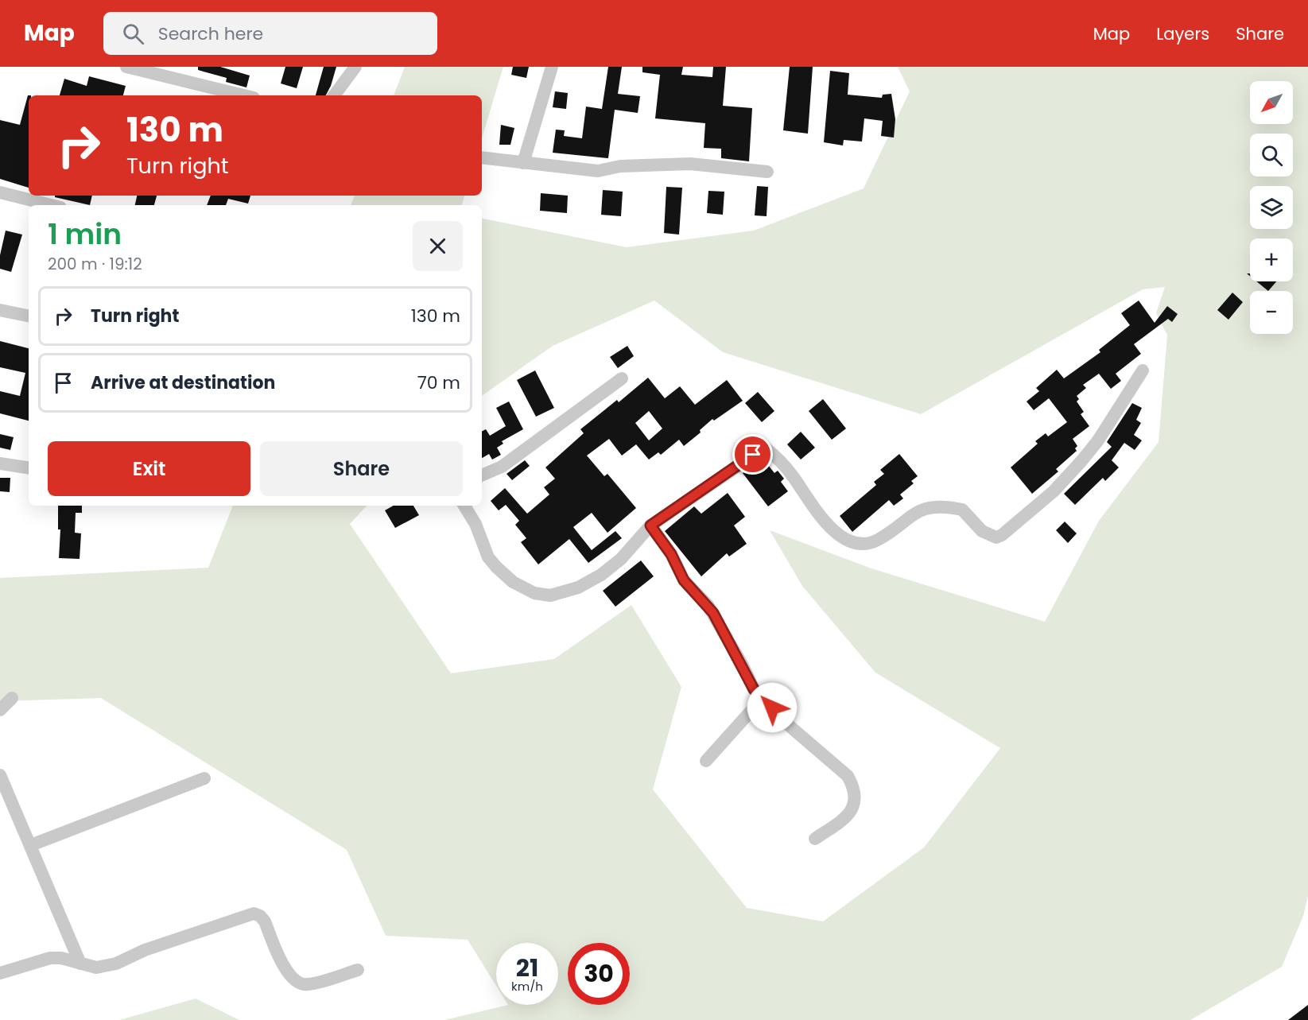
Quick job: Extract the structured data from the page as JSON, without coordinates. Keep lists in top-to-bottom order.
{
  "north": "bottom left",
  "page": {
    "header": "Map",
    "search": "Search here",
    "nav": ["Map", "Layers", "Share"],
    "map_buttons": ["+", "−"],
    "turn": ["130 m", "Turn right"],
    "heading": ["1 min", "200 m · 19:12"],
    "list": [
      {
        "name": "Turn right",
        "value": "130 m"
      },
      {
        "name": "Arrive at destination",
        "value": "70 m"
      }
    ],
    "buttons": ["Exit", "Share"],
    "speed": "21 km/h",
    "limit": "30"
  }
}
